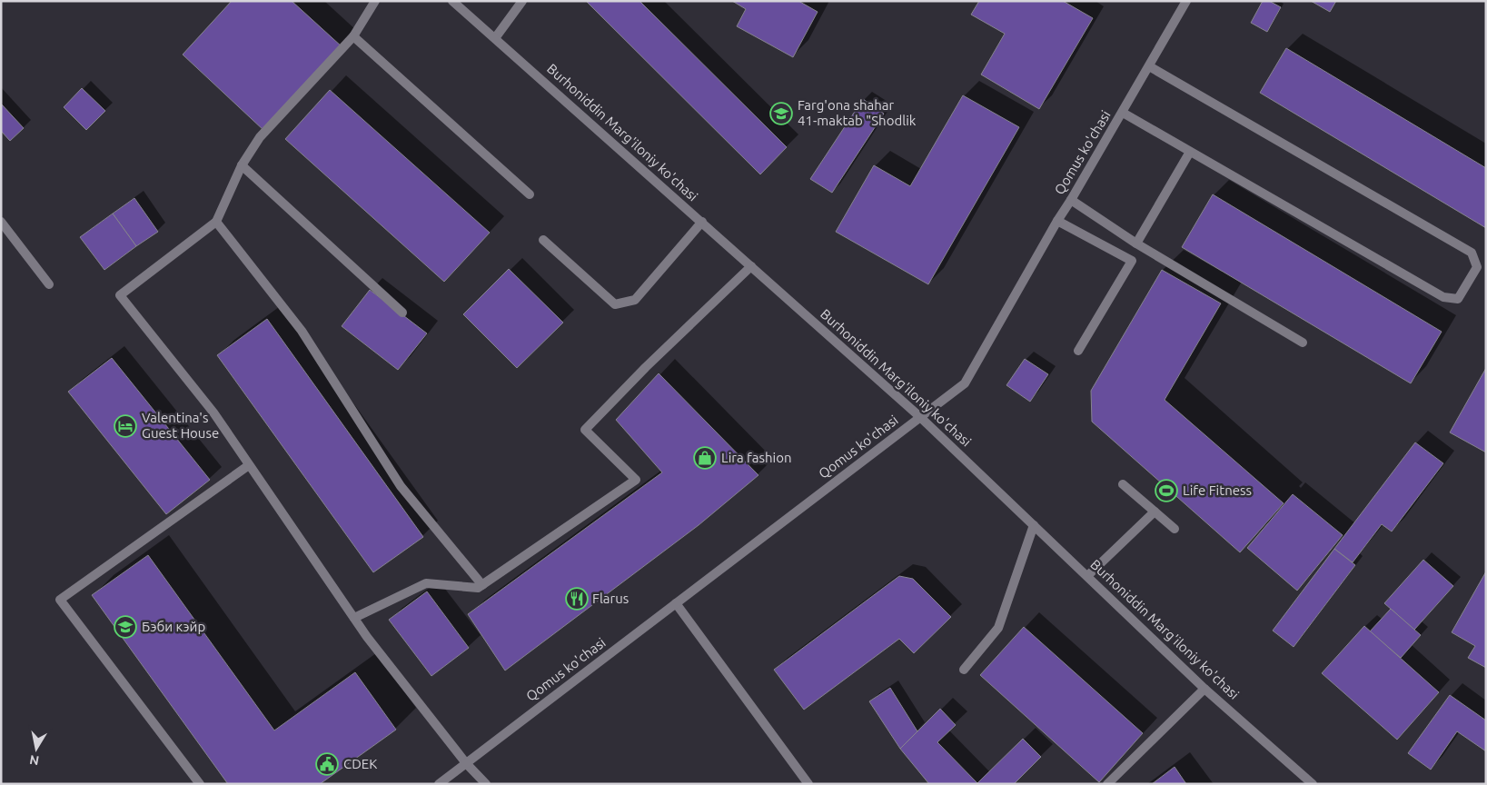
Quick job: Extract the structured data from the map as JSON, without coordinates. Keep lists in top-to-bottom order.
{
  "streets": {
    "street": ["Burhoniddin Marg'iloniy ko'chasi", "Qomus ko'chasi"]
  },
  "crossings": [
    ["Burhoniddin Marg'iloniy ko'chasi", "Qomus ko'chasi"]
  ],
  "places": {
    "school or university": ["Farg'ona shahar 41-maktab \"Shodlik", "Бэби кэйр"],
    "hotel": ["Valentina's Guest House"],
    "shop": ["Lira fashion"],
    "sports": ["Life Fitness"],
    "restaurant": ["Flarus"],
    "public building": ["CDEK"]
  },
  "north": "bottom"
}
